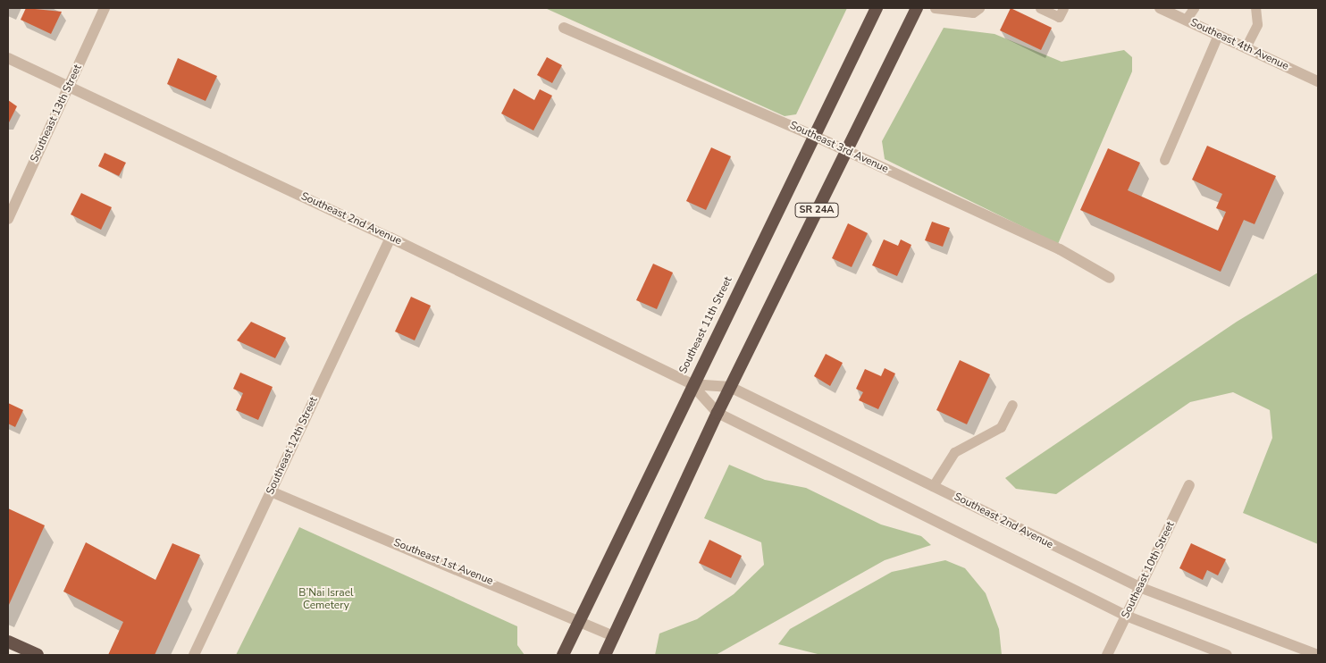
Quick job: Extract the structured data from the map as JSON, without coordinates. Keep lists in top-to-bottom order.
{
  "streets": {
    "highway": ["SR 24A", "Southeast 11th Street"],
    "street": [
      "Southeast 4th Avenue",
      "Southeast 13th Street",
      "Southeast 3rd Avenue",
      "Southeast 2nd Avenue",
      "Southeast 12th Street",
      "Southeast 1st Avenue",
      "Southeast 10th Street"
    ]
  },
  "crossings": [
    ["Southeast 13th Street", "Southeast 2nd Avenue"],
    ["Southeast 3rd Avenue", "SR 24A"],
    ["Southeast 3rd Avenue", "Southeast 11th Street"],
    ["SR 24A", "Southeast 2nd Avenue"],
    ["SR 24A", "Southeast 1st Avenue"],
    ["Southeast 2nd Avenue", "Southeast 11th Street"],
    ["Southeast 2nd Avenue", "Southeast 12th Street"],
    ["Southeast 2nd Avenue", "Southeast 10th Street"],
    ["Southeast 11th Street", "Southeast 1st Avenue"],
    ["Southeast 12th Street", "Southeast 1st Avenue"]
  ],
  "parks": ["B’Nai Israel Cemetery"]
}
